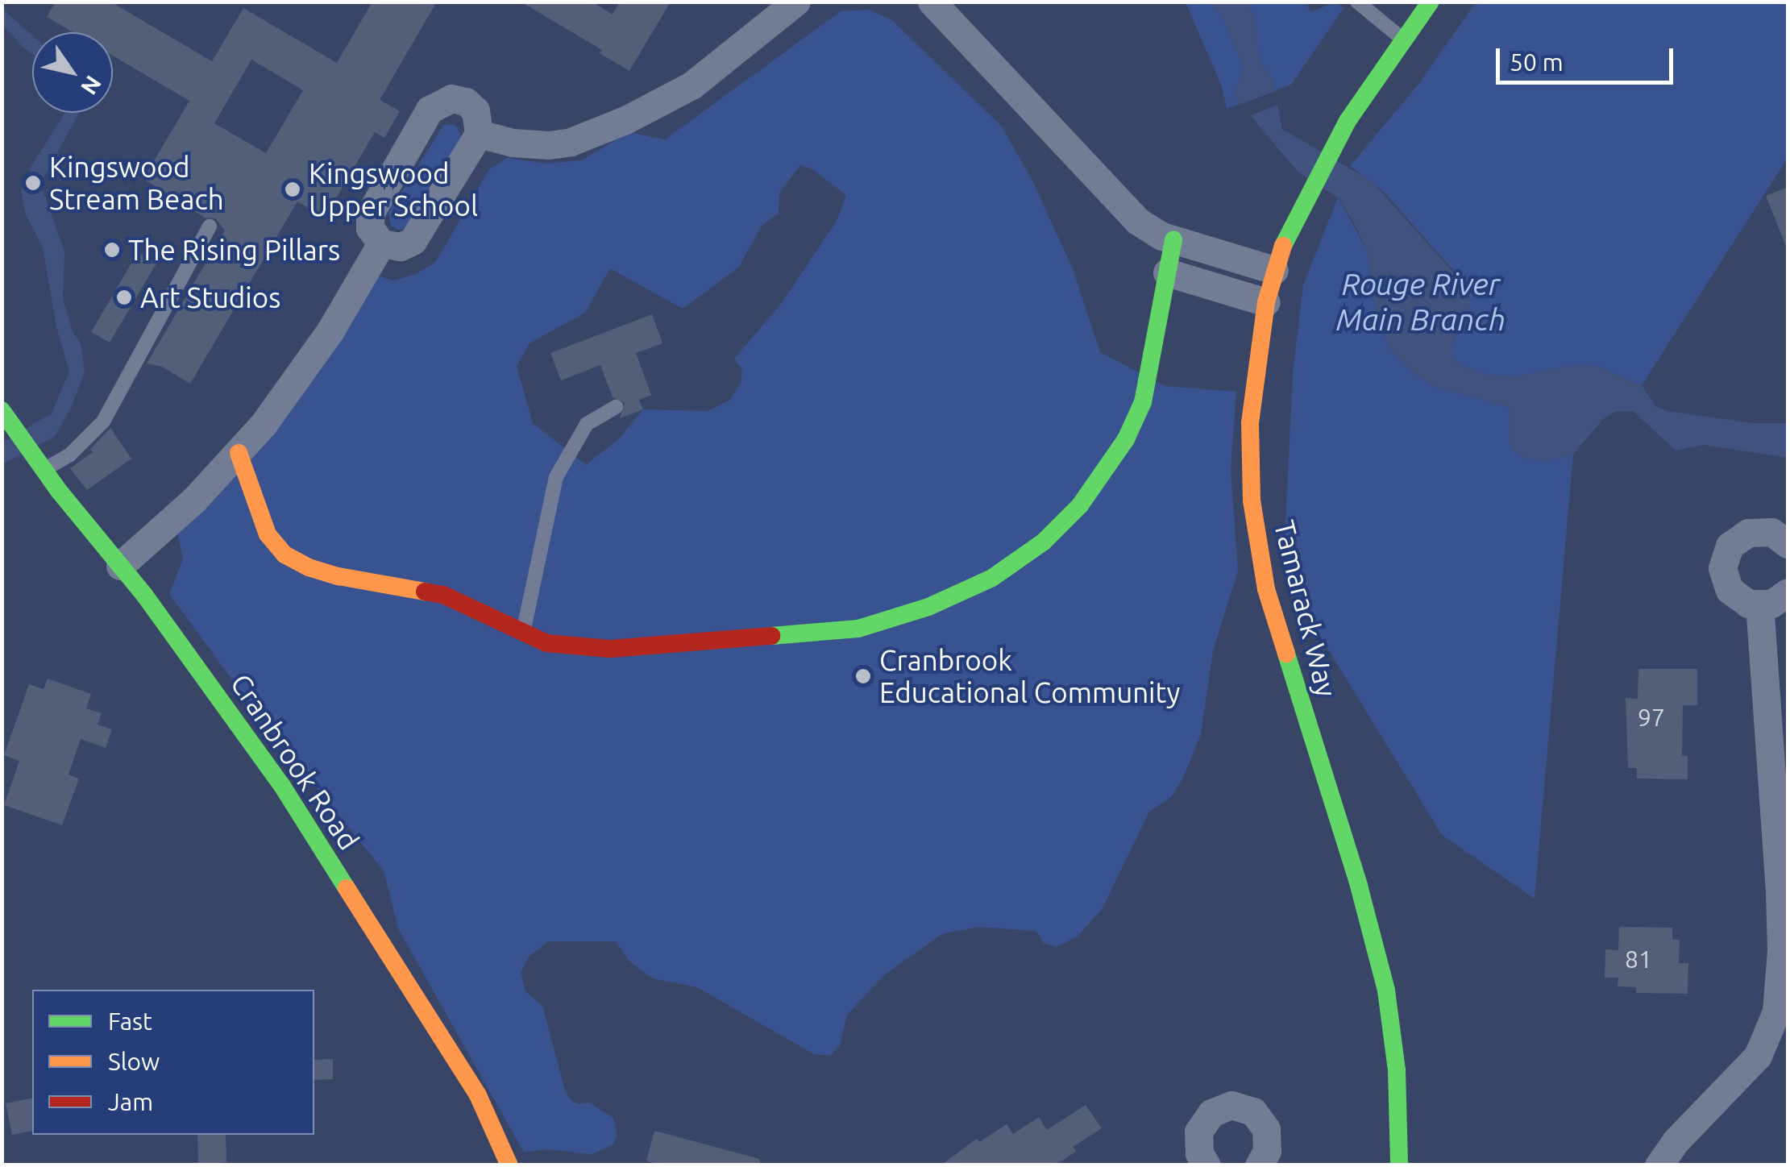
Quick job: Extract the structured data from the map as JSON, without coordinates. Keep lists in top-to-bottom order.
{
  "streets": {
    "street": ["Tamarack Way", "Cranbrook Road"]
  },
  "water": ["Rouge River Main Branch"],
  "places": [
    "Kingswood Stream Beach",
    "Kingswood Upper School",
    "The Rising Pillars",
    "Art Studios",
    "Cranbrook Educational Community"
  ],
  "house_numbers": ["97", "81"],
  "legend": ["Fast", "Slow", "Jam"],
  "scale_bar": "50 m",
  "north": "bottom right"
}
